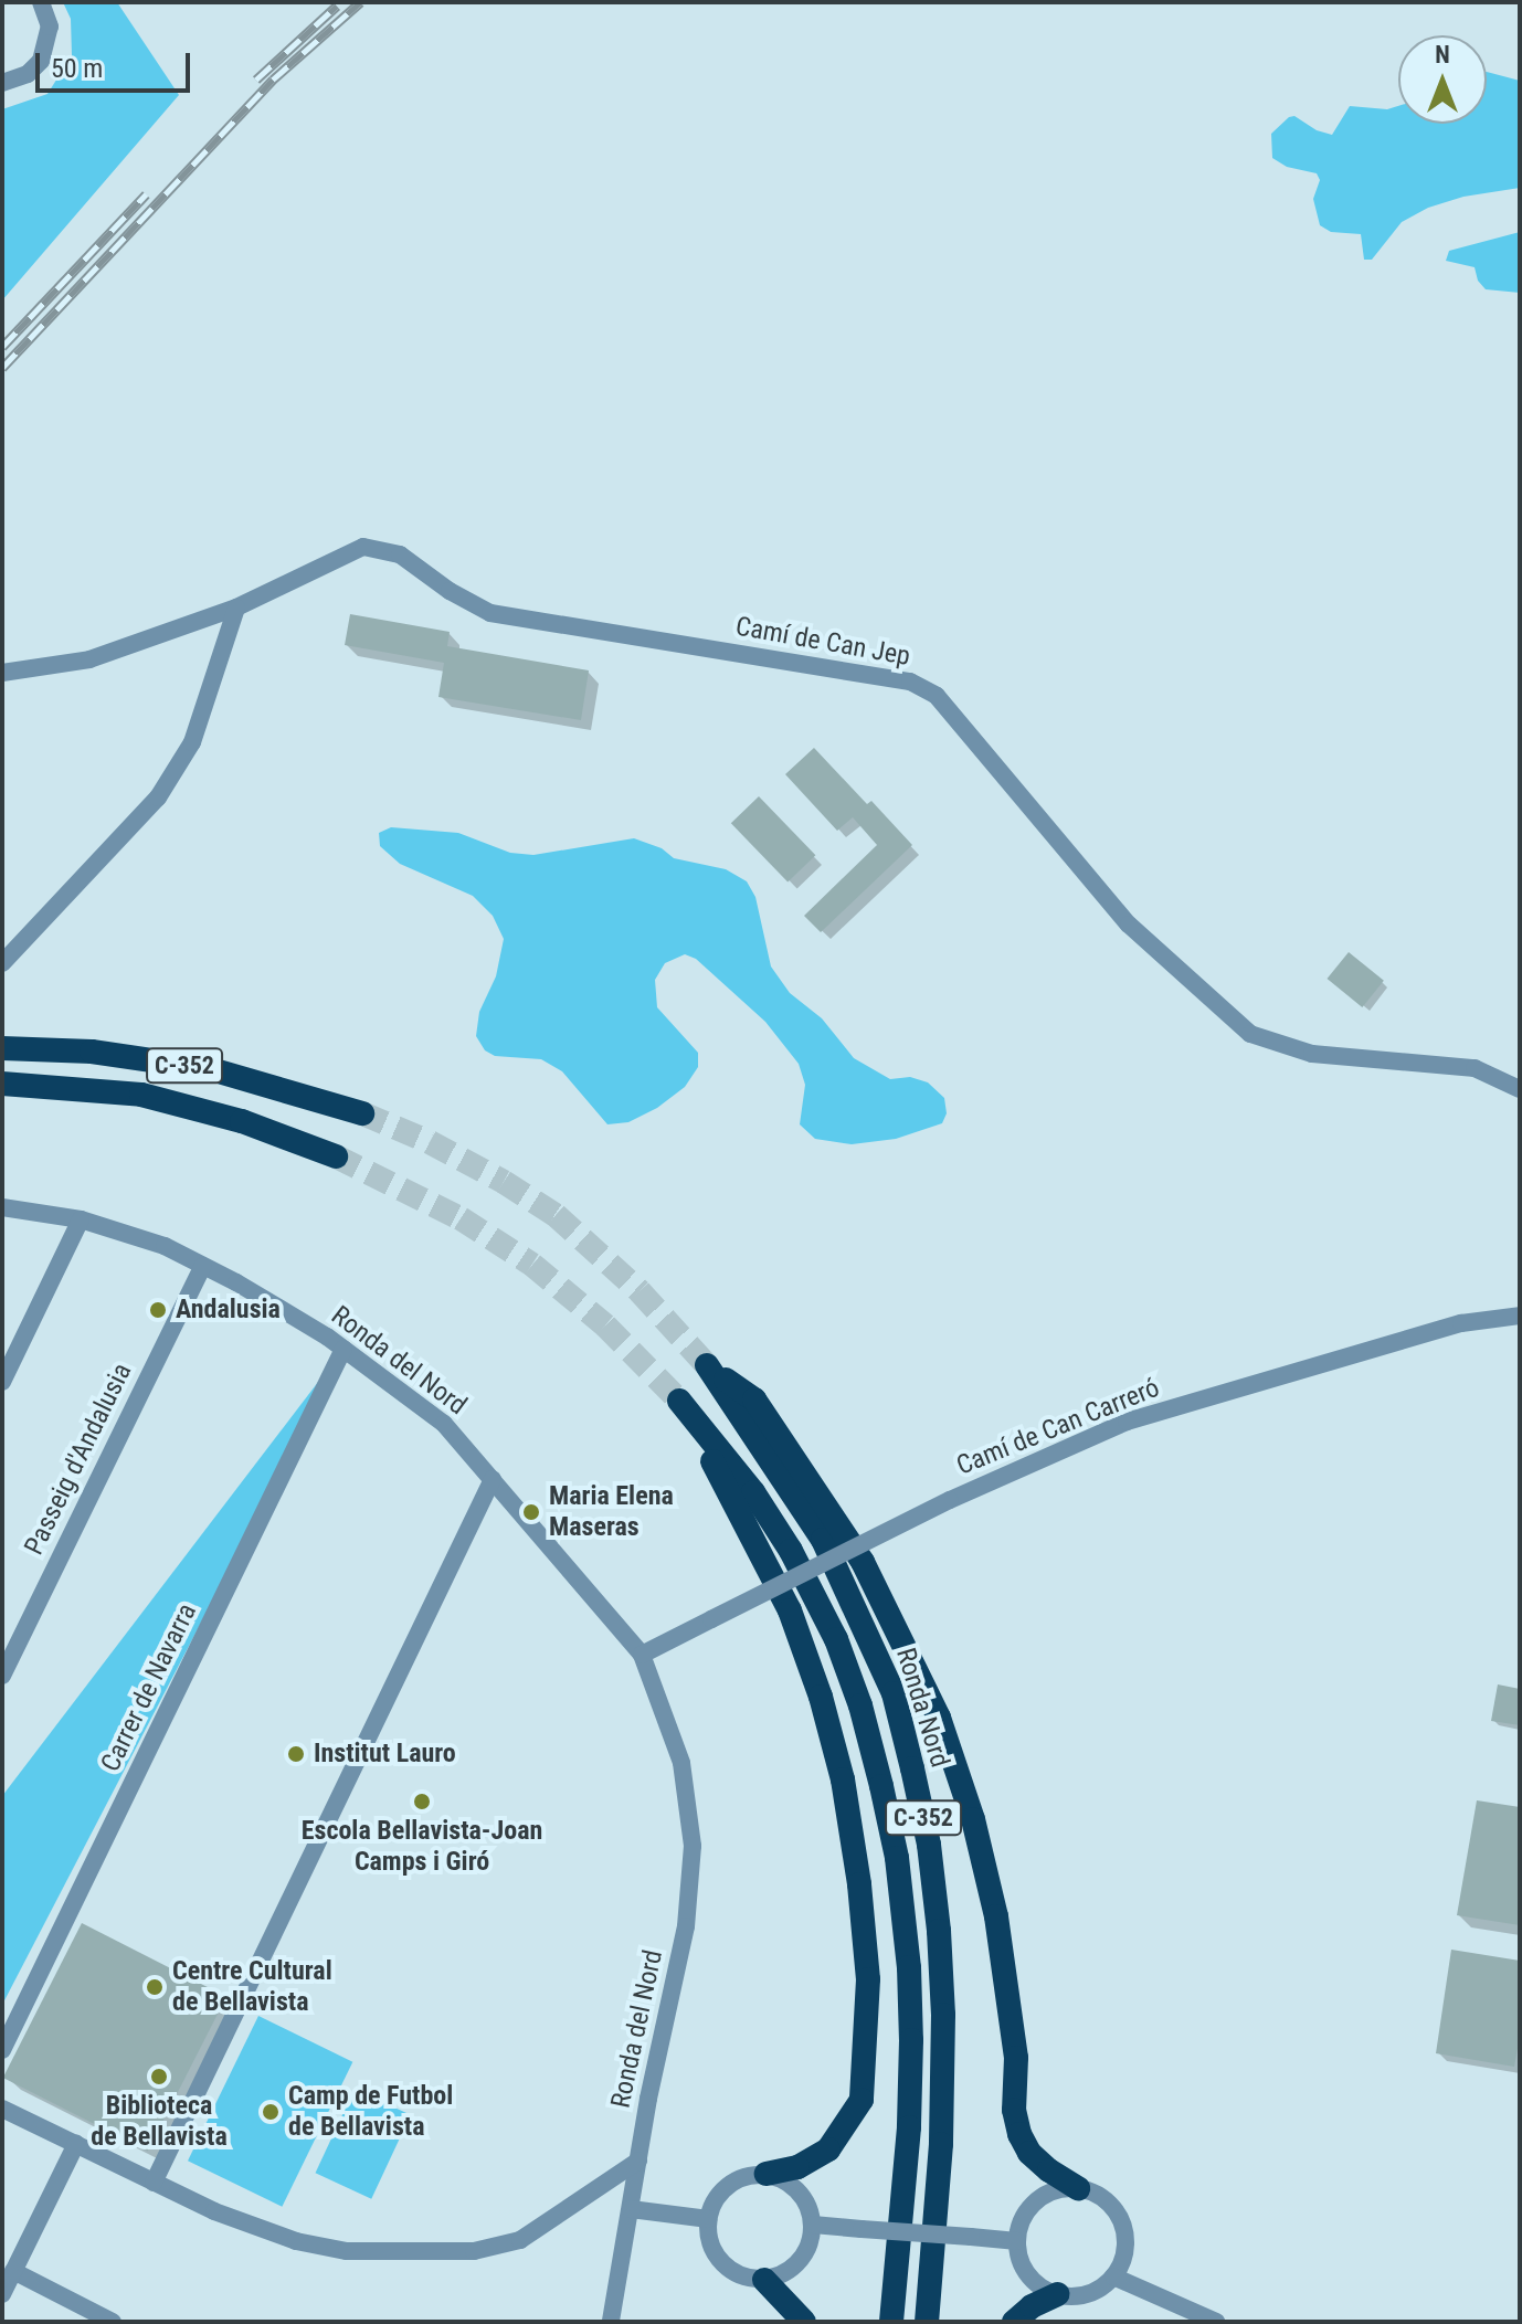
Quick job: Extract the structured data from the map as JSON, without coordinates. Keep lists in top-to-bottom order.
{
  "streets": {
    "highway": ["C-352", "Ronda Nord"],
    "street": [
      "Camí de Can Jep",
      "Ronda del Nord",
      "Camí de Can Carreró",
      "Passeig d'Andalusia",
      "Carrer de Navarra"
    ]
  },
  "crossings": [
    ["Ronda del Nord", "Camí de Can Carreró"],
    ["Ronda del Nord", "Passeig d'Andalusia"],
    ["Ronda del Nord", "Carrer de Navarra"]
  ],
  "places": [
    "Andalusia",
    "Maria Elena Maseras",
    "Institut Lauro",
    "Escola Bellavista-Joan Camps i Giró",
    "Centre Cultural de Bellavista",
    "Biblioteca de Bellavista",
    "Camp de Futbol de Bellavista"
  ],
  "scale_bar": "50 m",
  "north": "top"
}
